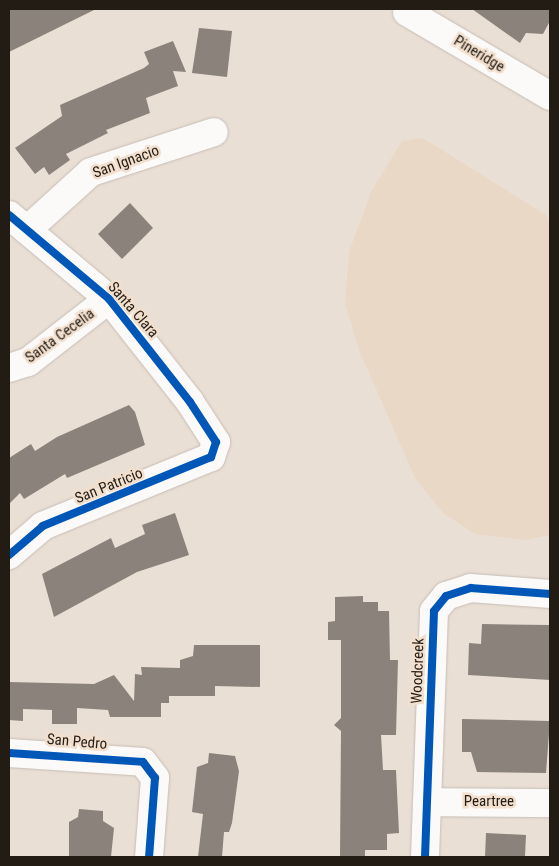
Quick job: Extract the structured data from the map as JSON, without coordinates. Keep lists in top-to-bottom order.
{
  "streets": {
    "street": [
      "Pineridge",
      "San Ignacio",
      "Santa Clara",
      "Santa Cecelia",
      "San Patricio",
      "Woodcreek",
      "San Pedro",
      "Peartree"
    ]
  },
  "crossings": [
    ["San Ignacio", "Santa Clara"],
    ["Santa Clara", "Santa Cecelia"],
    ["Santa Clara", "San Patricio"],
    ["Woodcreek", "Peartree"]
  ]
}
